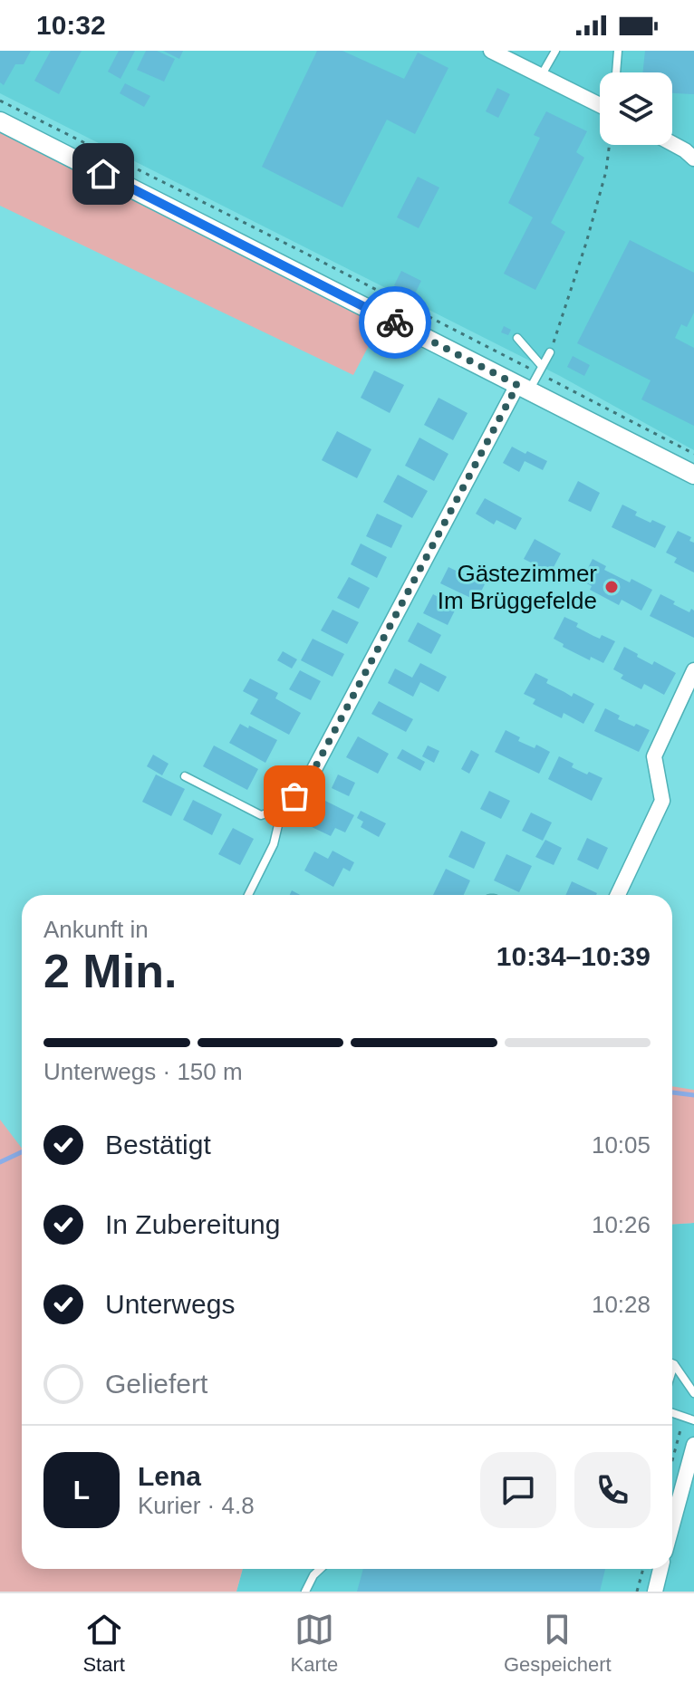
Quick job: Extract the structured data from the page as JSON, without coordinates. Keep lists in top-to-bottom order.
{
  "places": ["Gästezimmer Im Brüggefelde"],
  "page": {
    "status": "10:32",
    "heading": ["2 Min.", "Ankunft in", "10:34–10:39"],
    "panel": ["Lena", "Kurier · 4.8"],
    "bar": "Unterwegs · 150 m",
    "list": [
      ["Bestätigt", "10:05"],
      ["In Zubereitung", "10:26"],
      ["Unterwegs", "10:28"],
      "Geliefert"
    ],
    "round": "L",
    "tabs": ["Start", "Karte", "Gespeichert"]
  }
}
